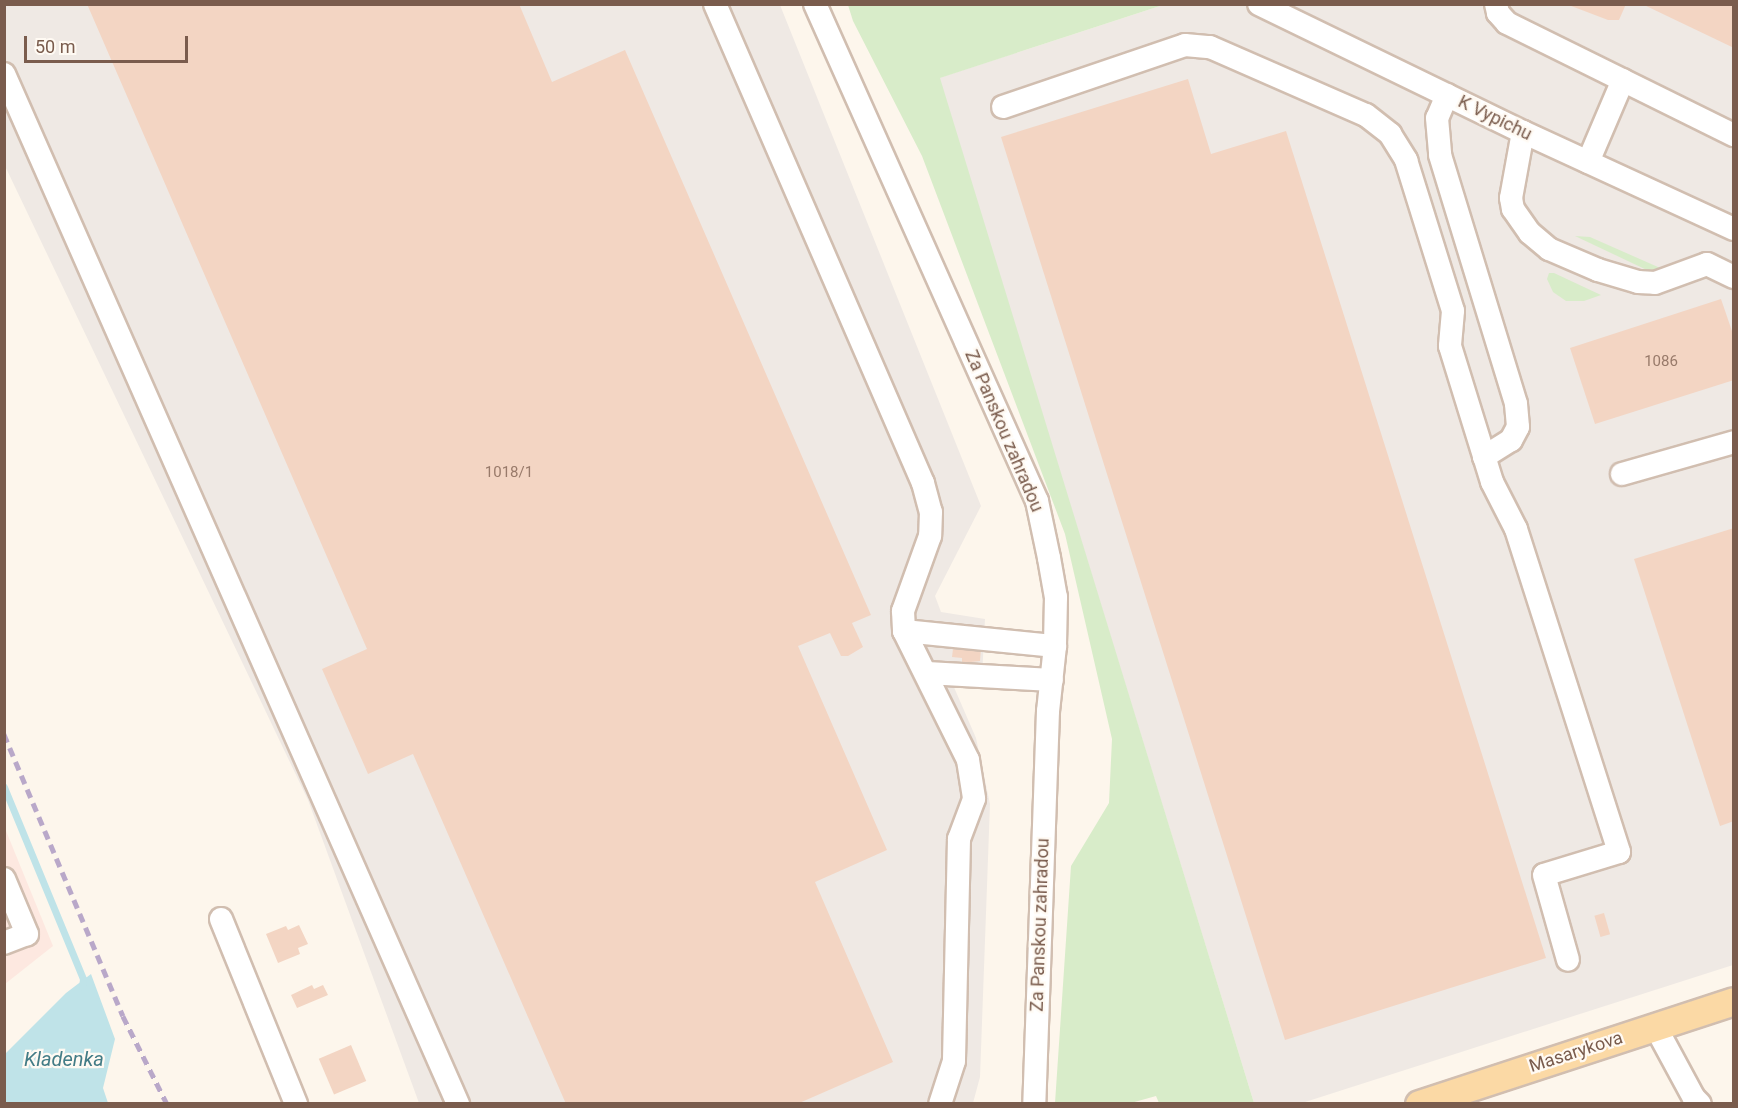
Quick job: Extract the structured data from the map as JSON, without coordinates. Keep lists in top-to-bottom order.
{
  "streets": {
    "main road": ["Masarykova"],
    "street": ["K Vypichu", "Za Panskou zahradou"]
  },
  "water": ["Kladenka"],
  "house_numbers": ["1086", "1018/1"],
  "scale_bar": "50 m"
}
